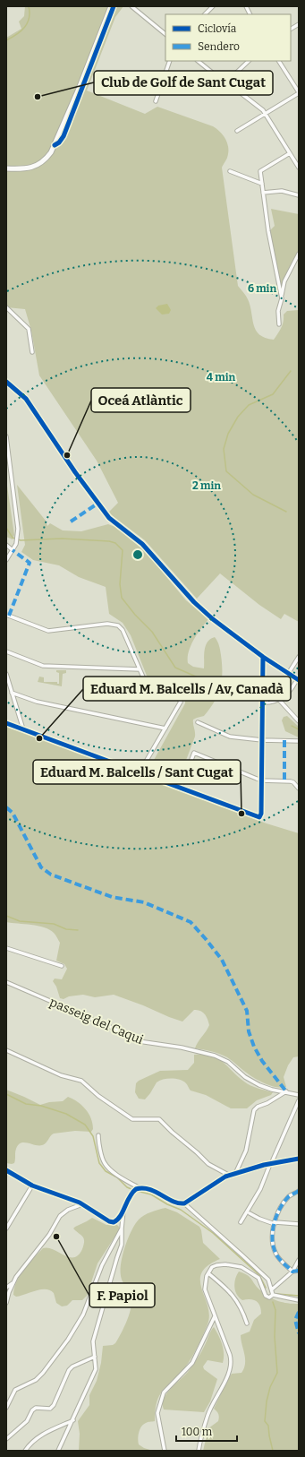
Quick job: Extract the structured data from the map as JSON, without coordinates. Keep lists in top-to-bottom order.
{
  "streets": {
    "street": ["passeig del Caqui"]
  },
  "places": [
    "Club de Golf de Sant Cugat",
    "Oceá Atlàntic",
    "Eduard M. Balcells / Av, Canadà",
    "Eduard M. Balcells / Sant Cugat",
    "F. Papiol"
  ],
  "legend": ["Ciclovía", "Sendero"],
  "scale_bar": "100 m",
  "rings": ["6 min", "4 min", "2 min"]
}
